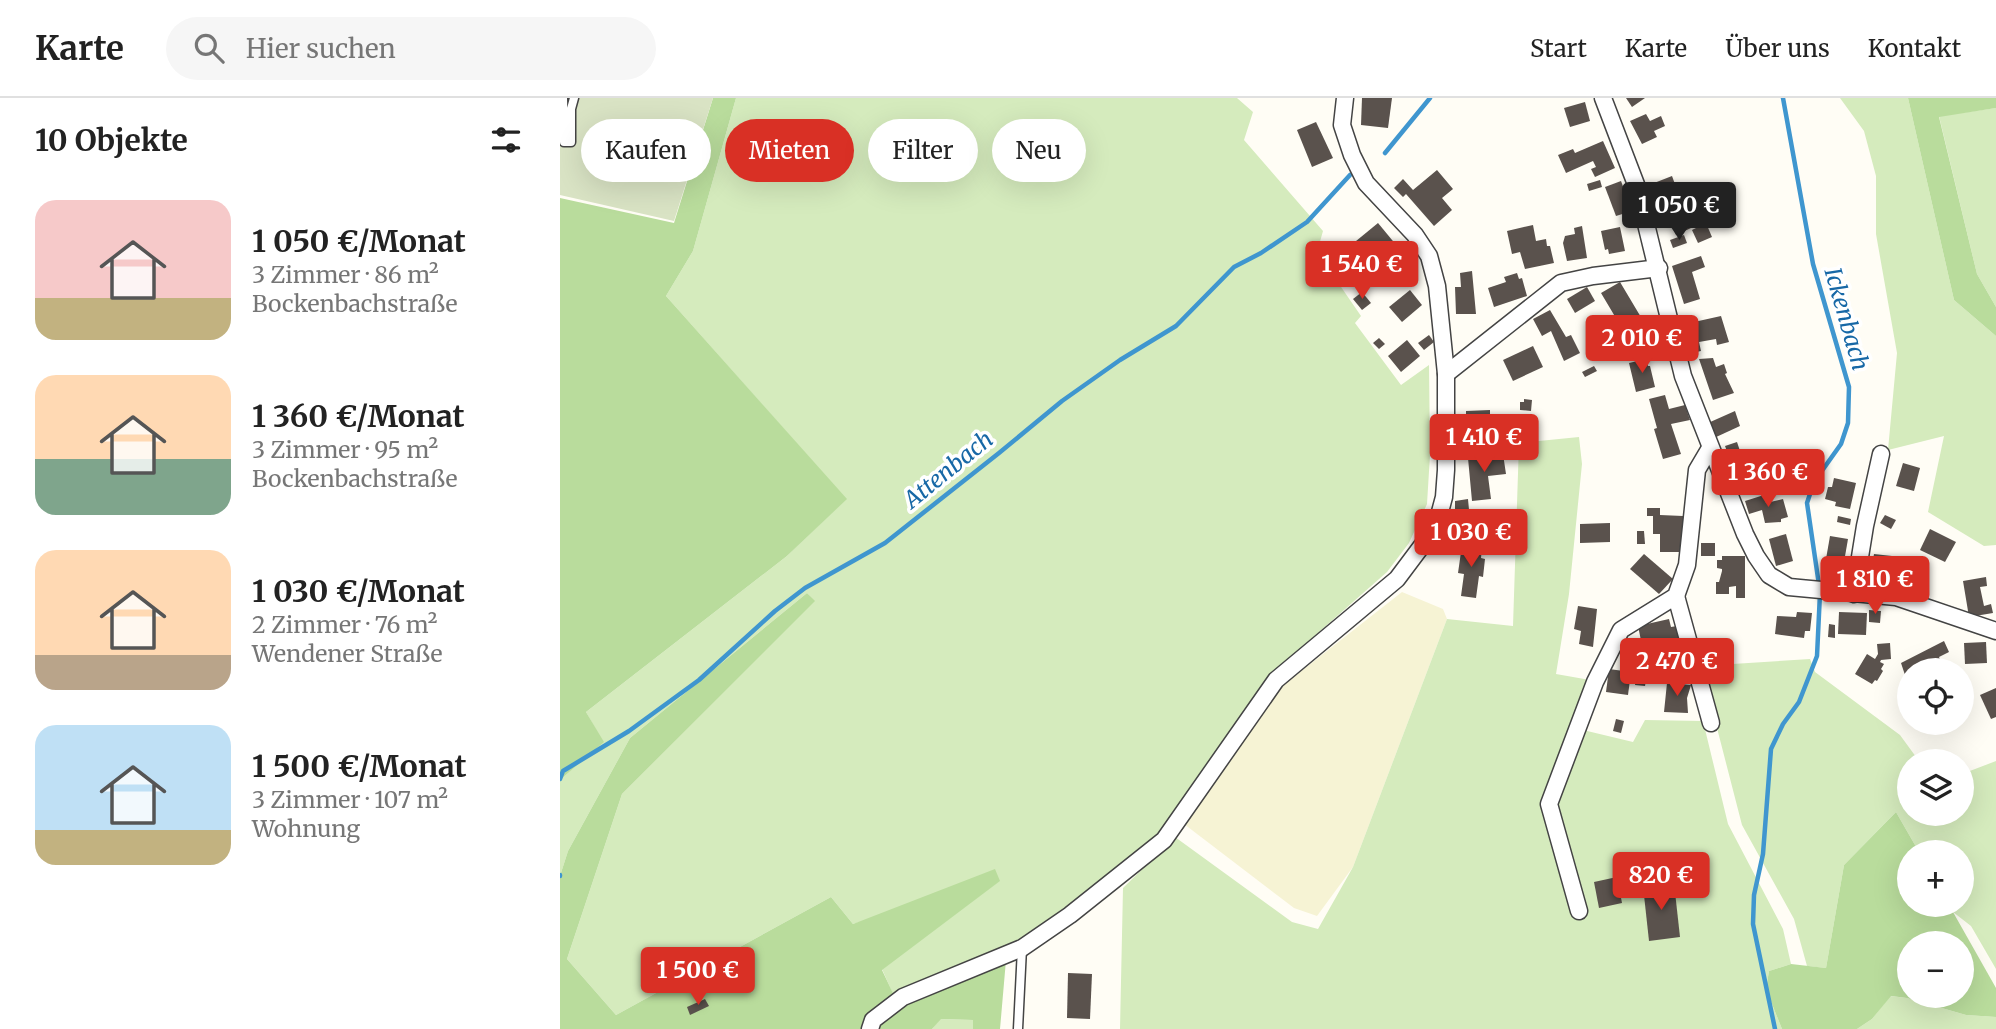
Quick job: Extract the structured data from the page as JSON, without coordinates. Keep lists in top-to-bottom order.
{
  "water": ["Ickenbach", "Attenbach"],
  "page": {
    "header": "Karte",
    "search": "Hier suchen",
    "nav": [
      "Start",
      "Karte",
      "Über uns",
      "Kontakt"
    ],
    "heading": "10 Objekte",
    "chip": [
      "Kaufen",
      "Mieten",
      "Filter",
      "Neu"
    ],
    "list": [
      {
        "name": "1 050 €/Monat",
        "note": "3 Zimmer · 86 m² · Bockenbachstraße"
      },
      {
        "name": "1 360 €/Monat",
        "note": "3 Zimmer · 95 m² · Bockenbachstraße"
      },
      {
        "name": "1 030 €/Monat",
        "note": "2 Zimmer · 76 m² · Wendener Straße"
      },
      {
        "name": "1 500 €/Monat",
        "note": "3 Zimmer · 107 m² · Wohnung"
      }
    ],
    "price": [
      "1 050 €",
      "1 540 €",
      "2 010 €",
      "1 410 €",
      "1 360 €",
      "1 030 €",
      "1 810 €",
      "2 470 €",
      "820 €",
      "1 500 €"
    ],
    "map_buttons": ["+", "−"]
  }
}
